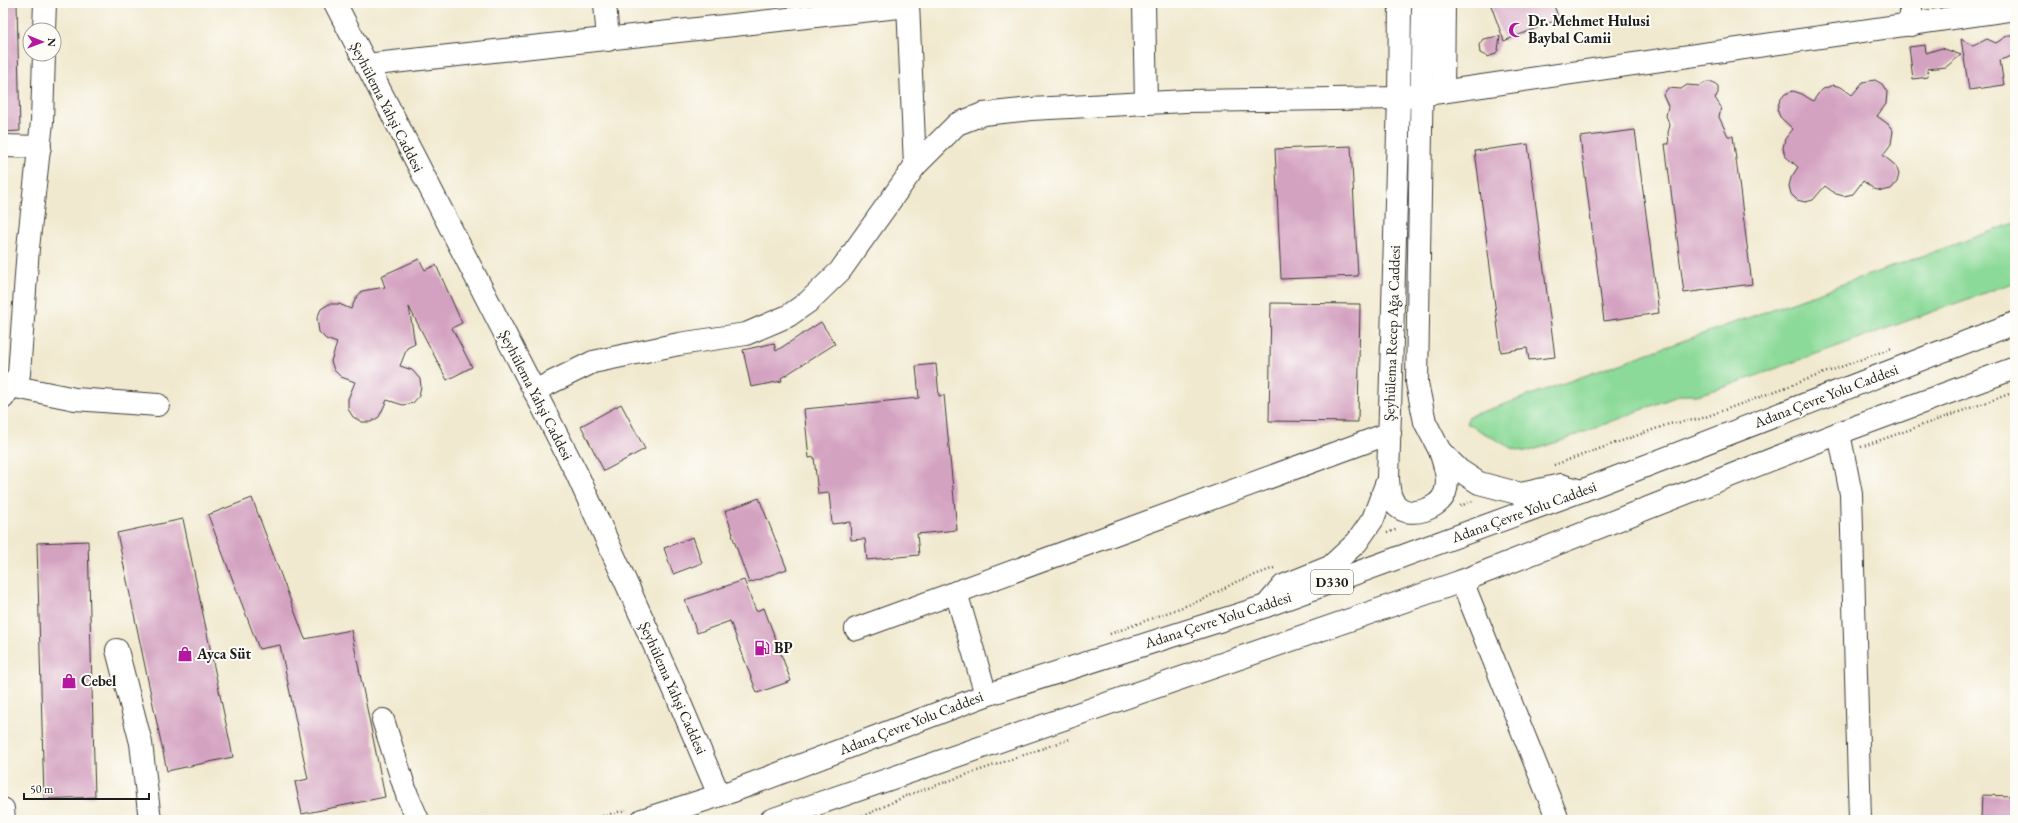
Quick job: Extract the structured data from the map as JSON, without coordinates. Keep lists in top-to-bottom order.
{
  "streets": {
    "main road": [
      "Şeyhülema Yahşi Caddesi",
      "Şeyhülema Recep Ağa Caddesi",
      "Adana Çevre Yolu Caddesi",
      "D330"
    ]
  },
  "crossings": [
    ["Şeyhülema Yahşi Caddesi", "Adana Çevre Yolu Caddesi"],
    ["Şeyhülema Recep Ağa Caddesi", "Adana Çevre Yolu Caddesi"]
  ],
  "places": {
    "mosque": ["Dr. Mehmet Hulusi Baybal Camii"],
    "fuel station": ["BP"],
    "shop": ["Ayca Süt", "Cebel"]
  },
  "scale_bar": "50 m",
  "north": "right"
}
